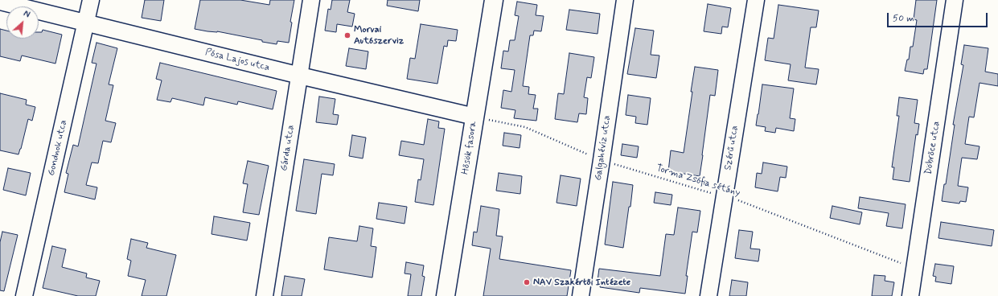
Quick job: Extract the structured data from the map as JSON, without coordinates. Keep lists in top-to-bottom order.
{
  "streets": {
    "street": [
      "Pósa Lajos utca",
      "Gondnok utca",
      "Gárda utca",
      "Hősök fasora",
      "Galgahévíz utca",
      "Szérű utca",
      "Döbrőce utca"
    ],
    "path": ["Torma Zsófia sétány"]
  },
  "crossings": [
    ["Pósa Lajos utca", "Gondnok utca"],
    ["Pósa Lajos utca", "Gárda utca"],
    ["Pósa Lajos utca", "Hősök fasora"],
    ["Pósa Lajos utca", "Torma Zsófia sétány"],
    ["Hősök fasora", "Torma Zsófia sétány"],
    ["Galgahévíz utca", "Torma Zsófia sétány"],
    ["Szérű utca", "Torma Zsófia sétány"],
    ["Döbrőce utca", "Torma Zsófia sétány"]
  ],
  "places": ["Morvai Autószerviz", "NAV Szakértői Intézete"],
  "scale_bar": "50 m",
  "north": "top right"
}
